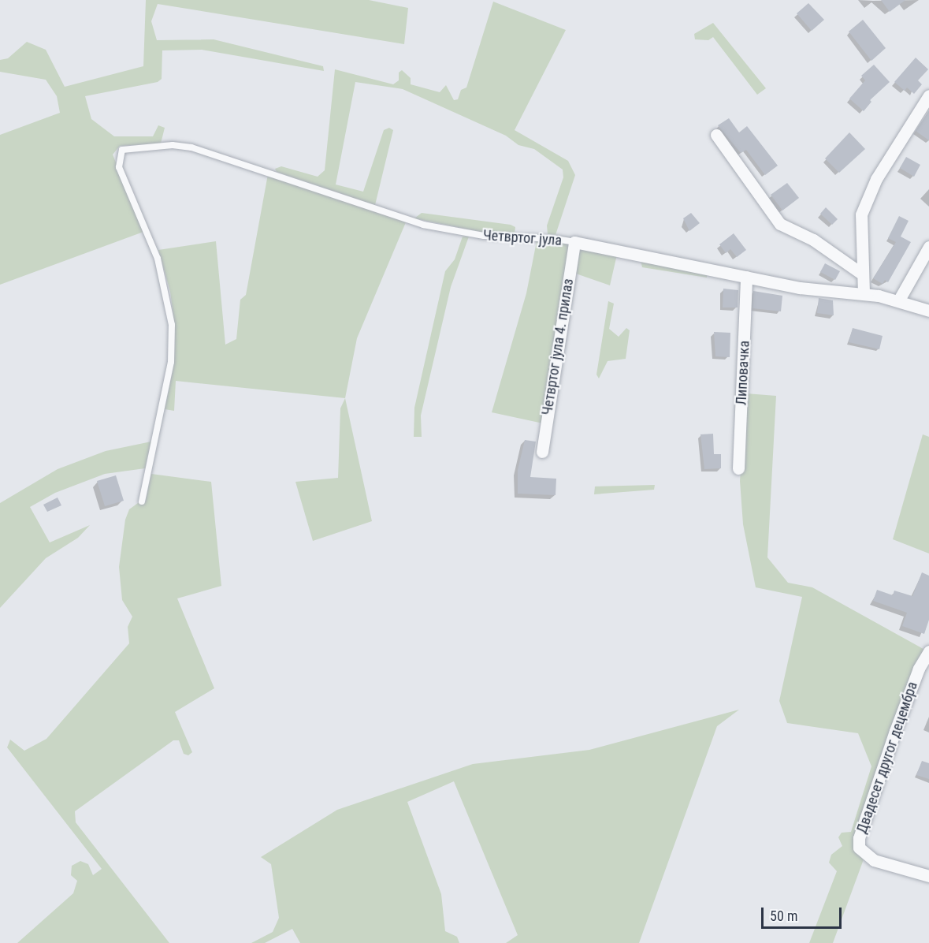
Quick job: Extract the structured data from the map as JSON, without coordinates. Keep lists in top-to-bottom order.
{
  "streets": {
    "street": [
      "Четвртог јула",
      "Четвртог јула 4. прилаз",
      "Липовачка",
      "Двадесет другог децембра"
    ]
  },
  "crossings": [
    ["Четвртог јула", "Четвртог јула 4. прилаз"],
    ["Четвртог јула", "Липовачка"]
  ],
  "scale_bar": "50 m"
}
